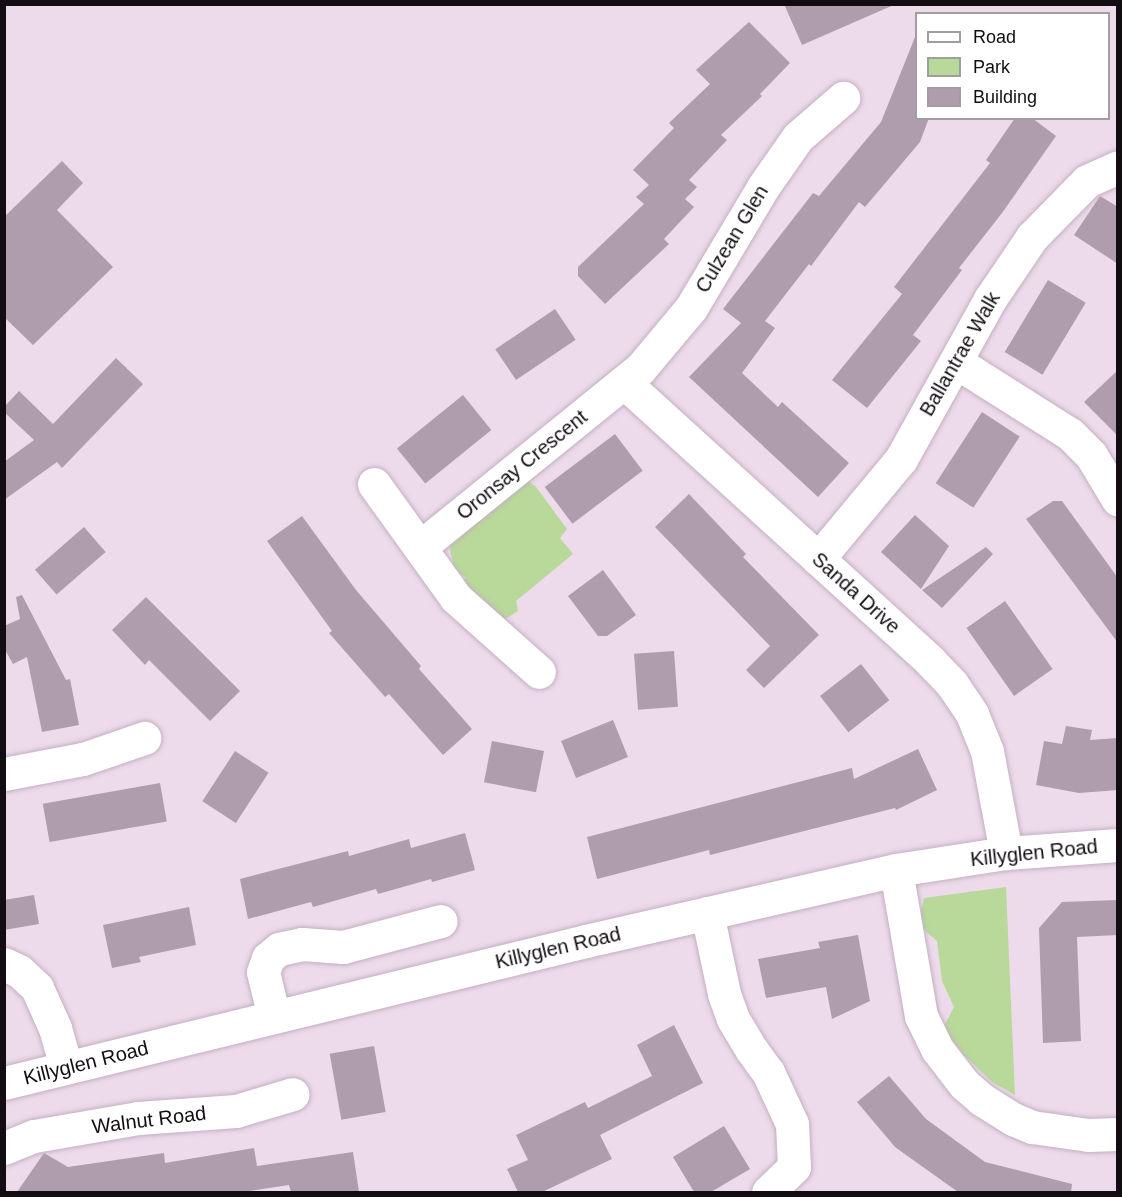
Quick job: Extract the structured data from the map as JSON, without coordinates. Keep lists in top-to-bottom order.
{
  "streets": {
    "street": [
      "Culzean Glen",
      "Ballantrae Walk",
      "Oronsay Crescent",
      "Sanda Drive",
      "Killyglen Road",
      "Walnut Road"
    ]
  },
  "crossings": [
    ["Culzean Glen", "Oronsay Crescent"],
    ["Culzean Glen", "Sanda Drive"],
    ["Ballantrae Walk", "Sanda Drive"],
    ["Oronsay Crescent", "Sanda Drive"],
    ["Sanda Drive", "Killyglen Road"]
  ],
  "legend": ["Road", "Park", "Building"]
}
